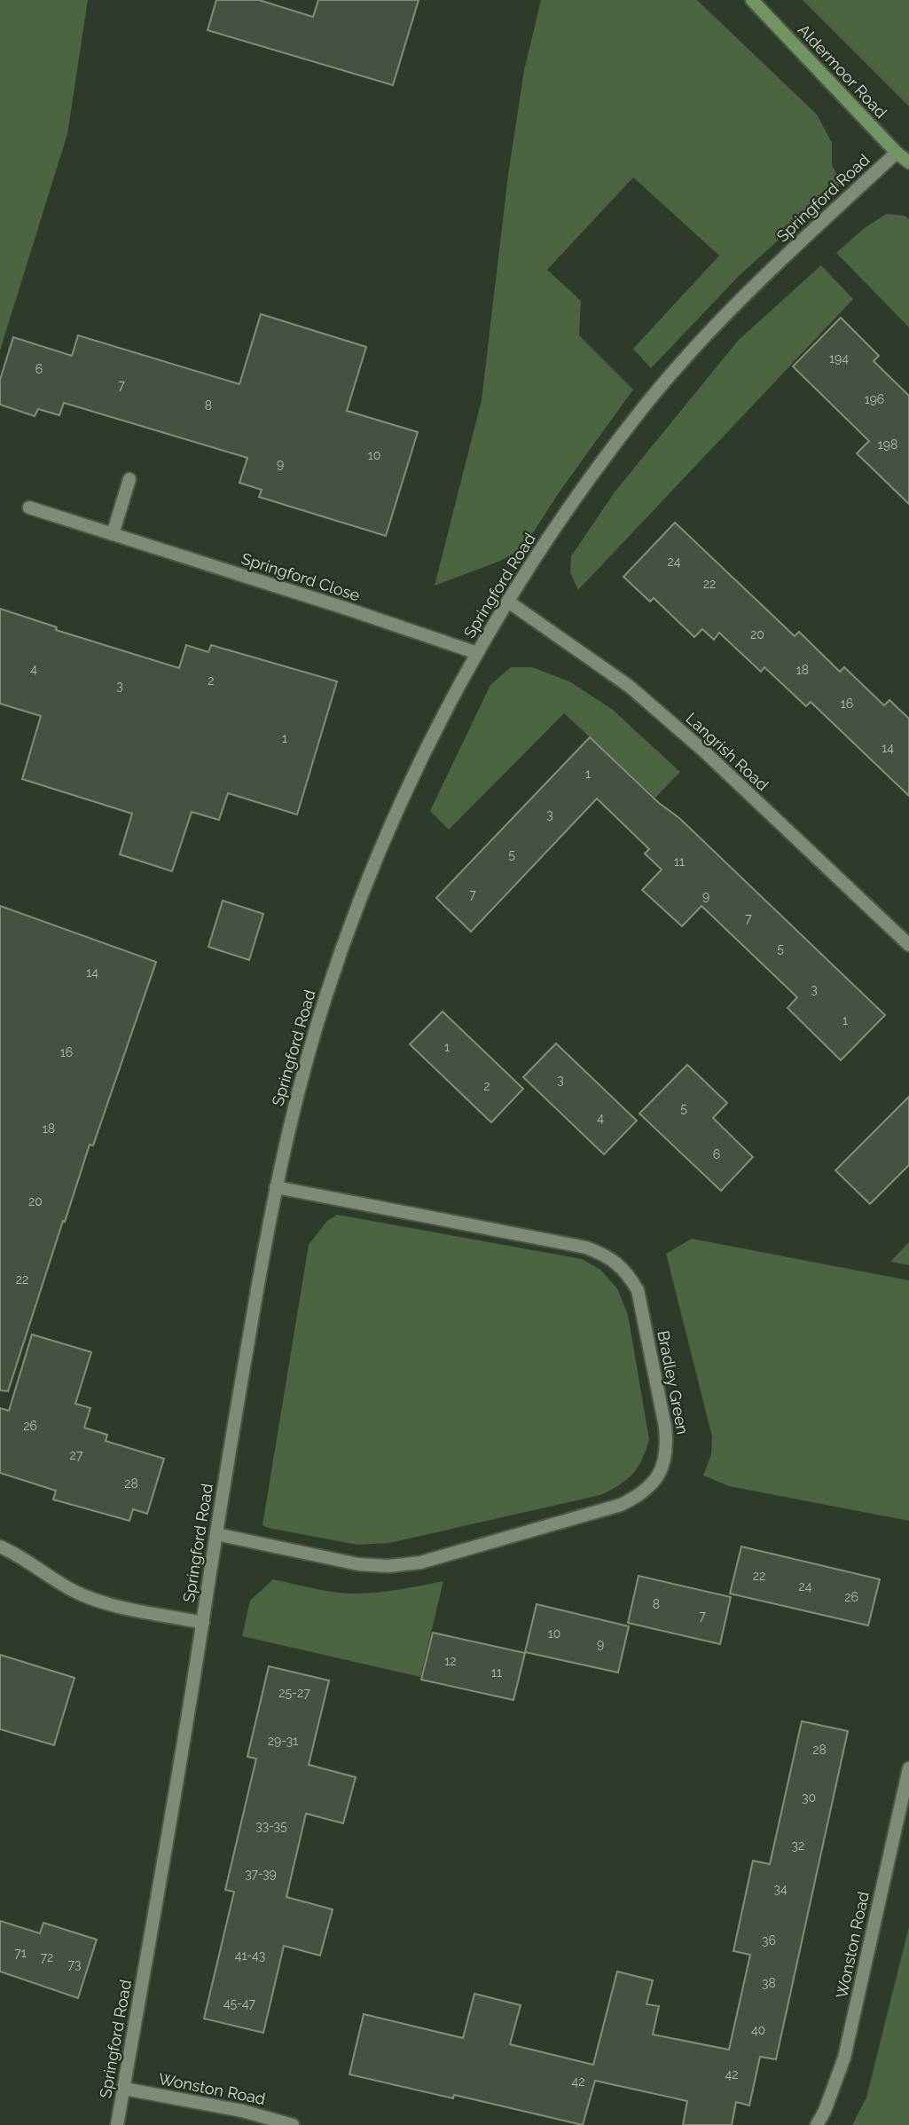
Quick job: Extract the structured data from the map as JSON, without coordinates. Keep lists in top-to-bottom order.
{
  "streets": {
    "street": [
      "Aldermoor Road",
      "Springford Road",
      "Springford Close",
      "Langrish Road",
      "Bradley Green",
      "Wonston Road"
    ]
  },
  "crossings": [
    ["Aldermoor Road", "Springford Road"],
    ["Springford Road", "Springford Close"],
    ["Springford Road", "Langrish Road"],
    ["Springford Road", "Bradley Green"],
    ["Springford Road", "Wonston Road"]
  ],
  "house_numbers": [
    "194",
    "6",
    "7",
    "196",
    "8",
    "198",
    "10",
    "9",
    "24",
    "22",
    "20",
    "4",
    "18",
    "2",
    "3",
    "16",
    "1",
    "14",
    "1",
    "3",
    "5",
    "11",
    "7",
    "9",
    "7",
    "5",
    "14",
    "3",
    "1",
    "1",
    "16",
    "3",
    "2",
    "5",
    "4",
    "18",
    "6",
    "20",
    "22",
    "26",
    "27",
    "28",
    "22",
    "24",
    "26",
    "8",
    "7",
    "10",
    "9",
    "12",
    "11",
    "25-27",
    "29-31",
    "28",
    "30",
    "33-35",
    "32",
    "37-39",
    "34",
    "36",
    "71",
    "41-43",
    "72",
    "73",
    "38",
    "45-47",
    "40",
    "42",
    "42"
  ]
}
